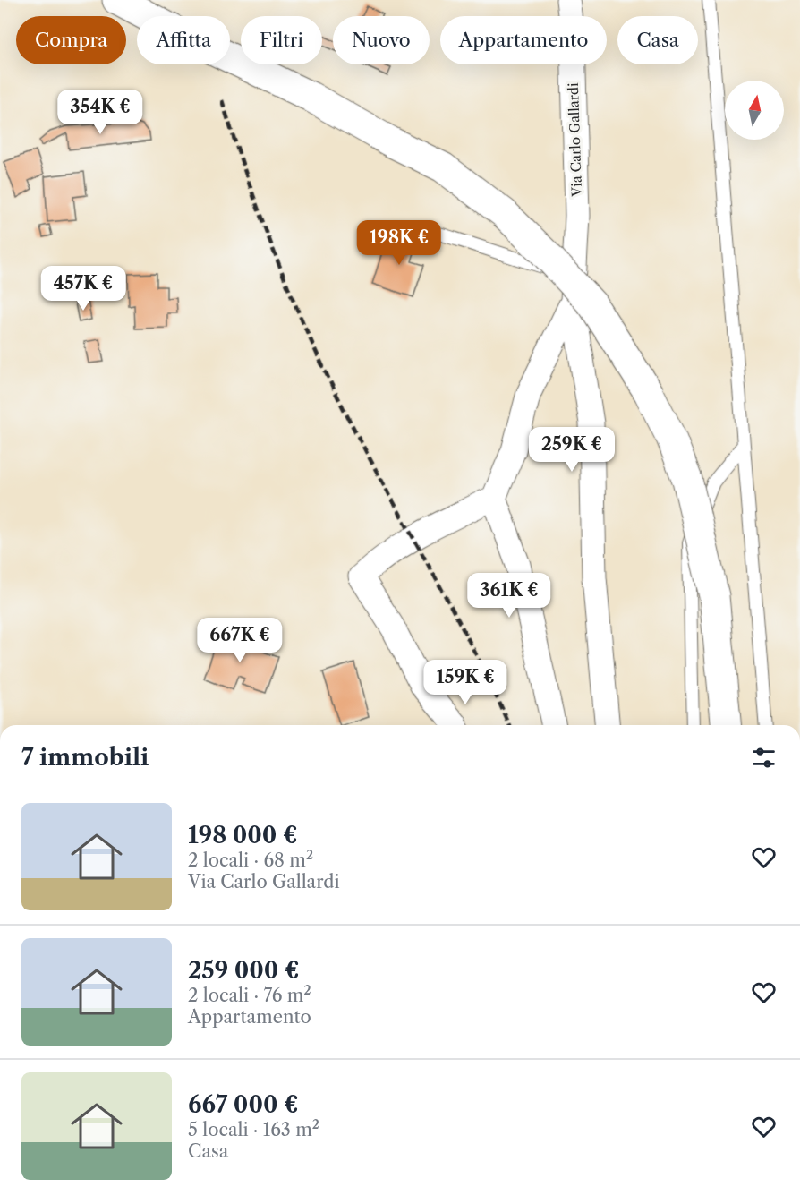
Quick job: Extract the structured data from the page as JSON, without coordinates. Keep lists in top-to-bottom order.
{
  "streets": {
    "street": ["Via Carlo Gallardi"]
  },
  "north": "top",
  "page": {
    "chip": [
      "Compra",
      "Affitta",
      "Filtri",
      "Nuovo",
      "Appartamento",
      "Casa"
    ],
    "price": [
      "354K €",
      "198K €",
      "457K €",
      "259K €",
      "361K €",
      "667K €",
      "159K €"
    ],
    "heading": "7 immobili",
    "list": [
      {
        "name": "198 000 €",
        "note": "2 locali · 68 m² · Via Carlo Gallardi"
      },
      {
        "name": "259 000 €",
        "note": "2 locali · 76 m² · Appartamento"
      },
      {
        "name": "667 000 €",
        "note": "5 locali · 163 m² · Casa"
      }
    ]
  }
}
